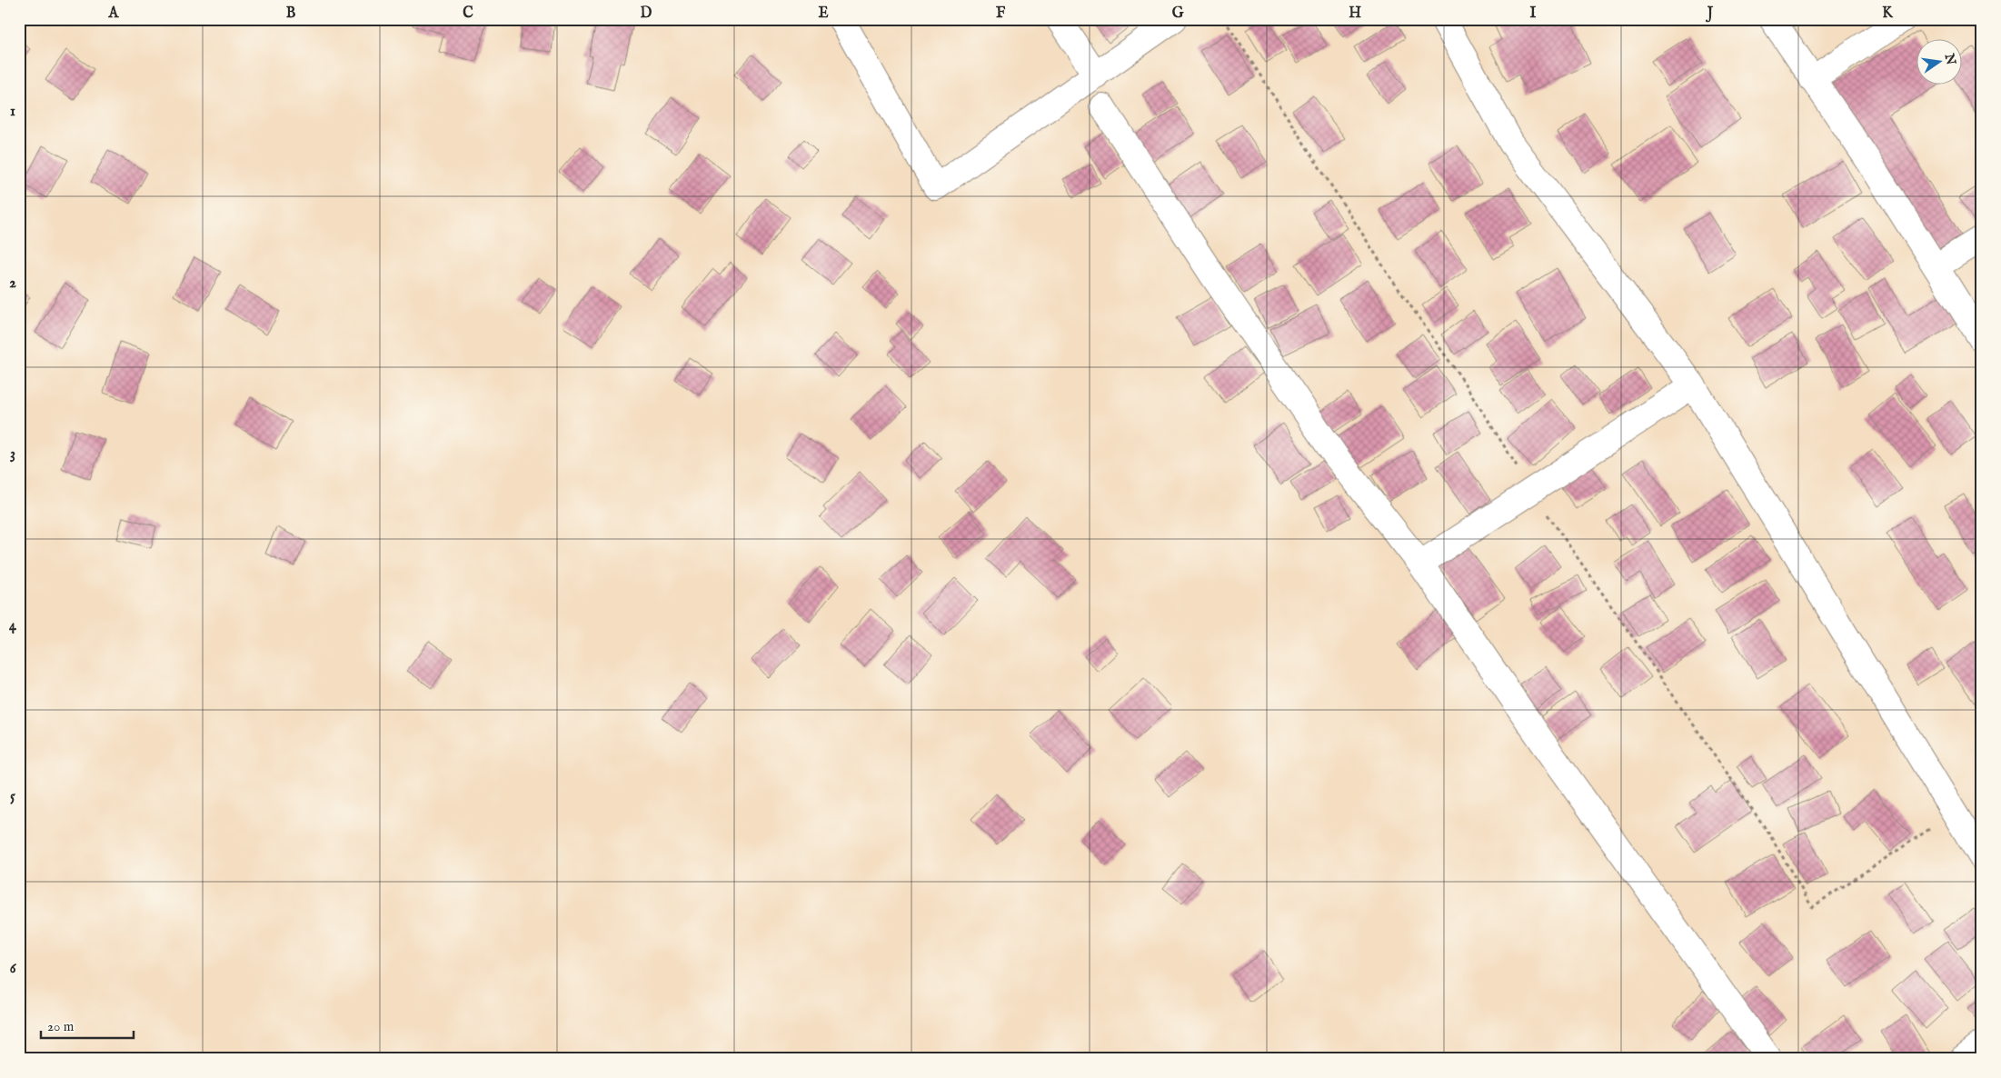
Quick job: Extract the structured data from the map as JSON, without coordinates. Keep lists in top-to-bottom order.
{
  "scale_bar": "20 m",
  "north": "right",
  "grid": {
    "columns": [
      "A",
      "B",
      "C",
      "D",
      "E",
      "F",
      "G",
      "H",
      "I",
      "J",
      "K"
    ],
    "rows": [
      "1",
      "2",
      "3",
      "4",
      "5",
      "6"
    ]
  }
}
